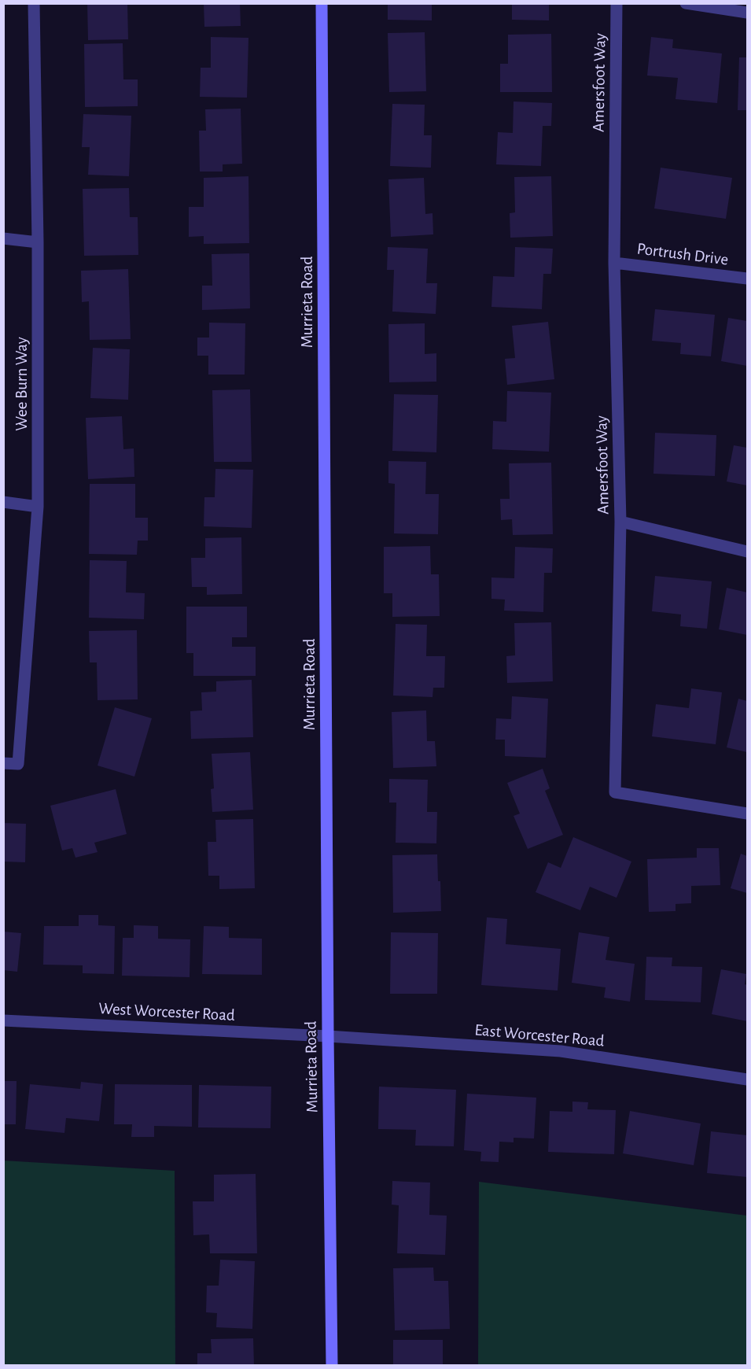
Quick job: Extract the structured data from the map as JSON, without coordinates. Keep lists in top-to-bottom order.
{
  "streets": {
    "main road": ["Murrieta Road"],
    "street": [
      "Amersfoot Way",
      "Portrush Drive",
      "Wee Burn Way",
      "West Worcester Road",
      "East Worcester Road"
    ]
  },
  "crossings": [
    ["Amersfoot Way", "Portrush Drive"],
    ["Murrieta Road", "West Worcester Road"],
    ["Murrieta Road", "East Worcester Road"],
    ["West Worcester Road", "East Worcester Road"]
  ]
}
